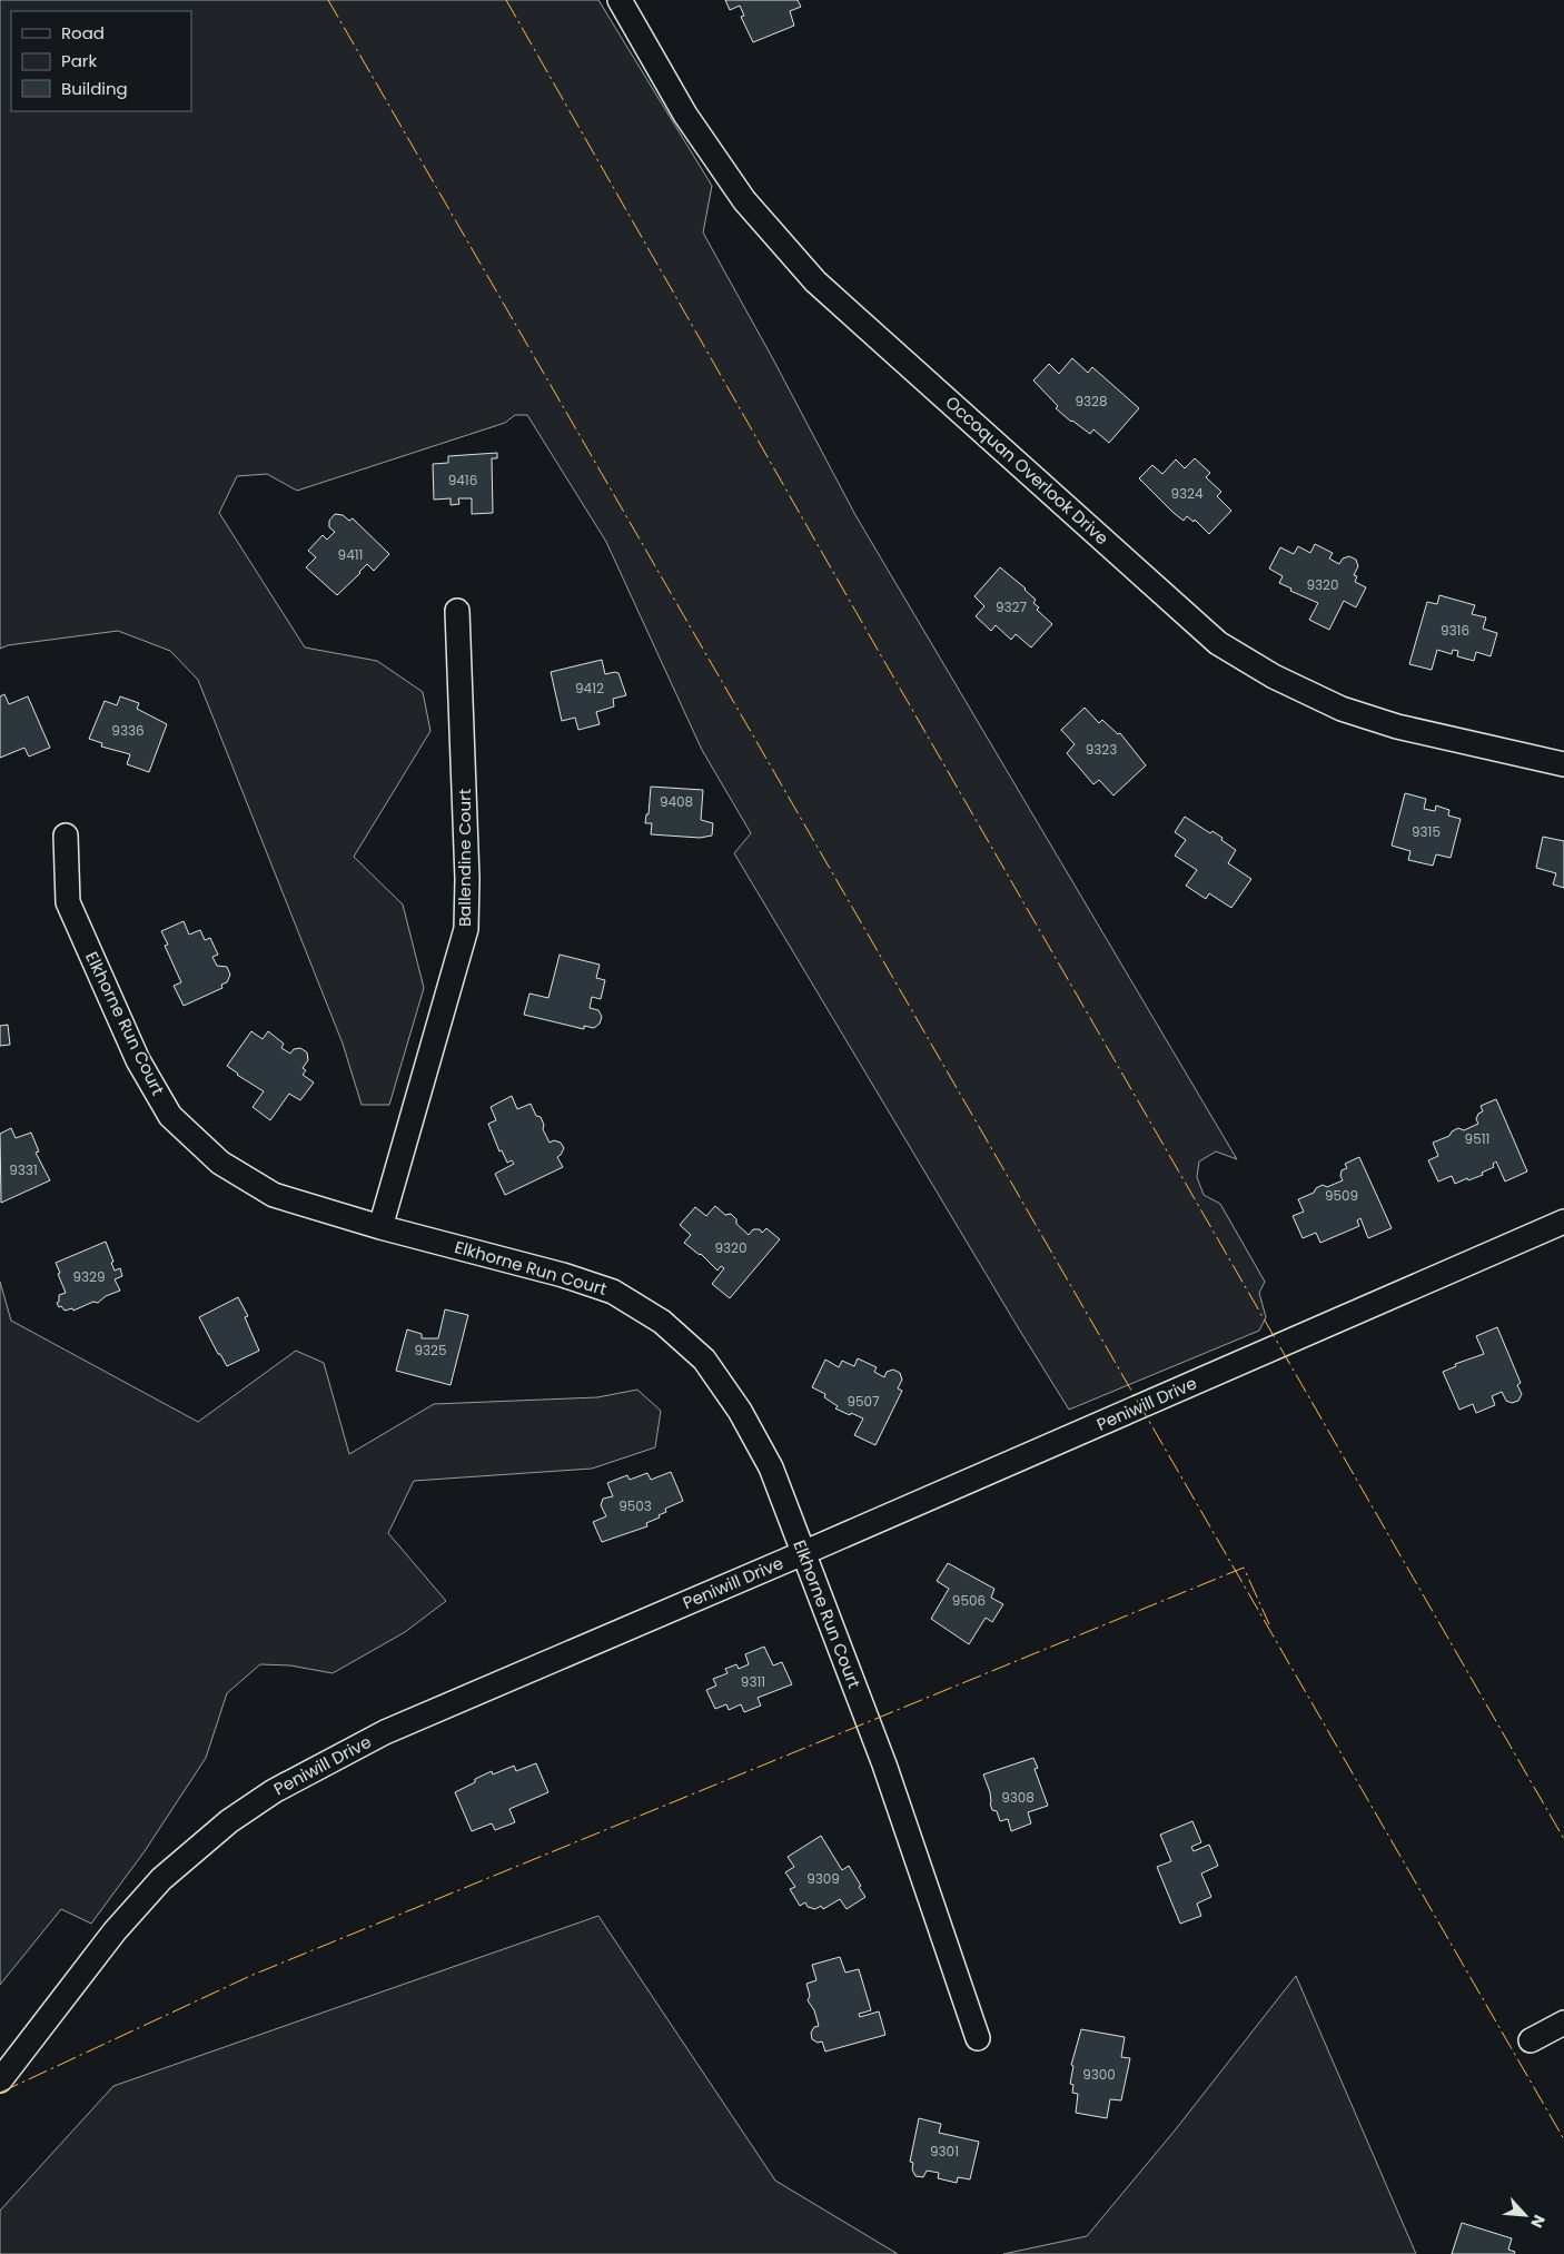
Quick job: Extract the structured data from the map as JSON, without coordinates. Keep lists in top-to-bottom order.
{
  "streets": {
    "street": [
      "Occoquan Overlook Drive",
      "Ballendine Court",
      "Elkhorne Run Court",
      "Peniwill Drive"
    ]
  },
  "crossings": [
    ["Ballendine Court", "Elkhorne Run Court"],
    ["Elkhorne Run Court", "Peniwill Drive"]
  ],
  "house_numbers": [
    "9328",
    "9416",
    "9324",
    "9411",
    "9320",
    "9327",
    "9316",
    "9412",
    "9336",
    "9323",
    "9408",
    "9315",
    "9511",
    "9331",
    "9509",
    "9320",
    "9329",
    "9325",
    "9507",
    "9503",
    "9506",
    "9311",
    "9308",
    "9309",
    "9300",
    "9301"
  ],
  "legend": ["Road", "Park", "Building"],
  "north": "bottom right"
}
